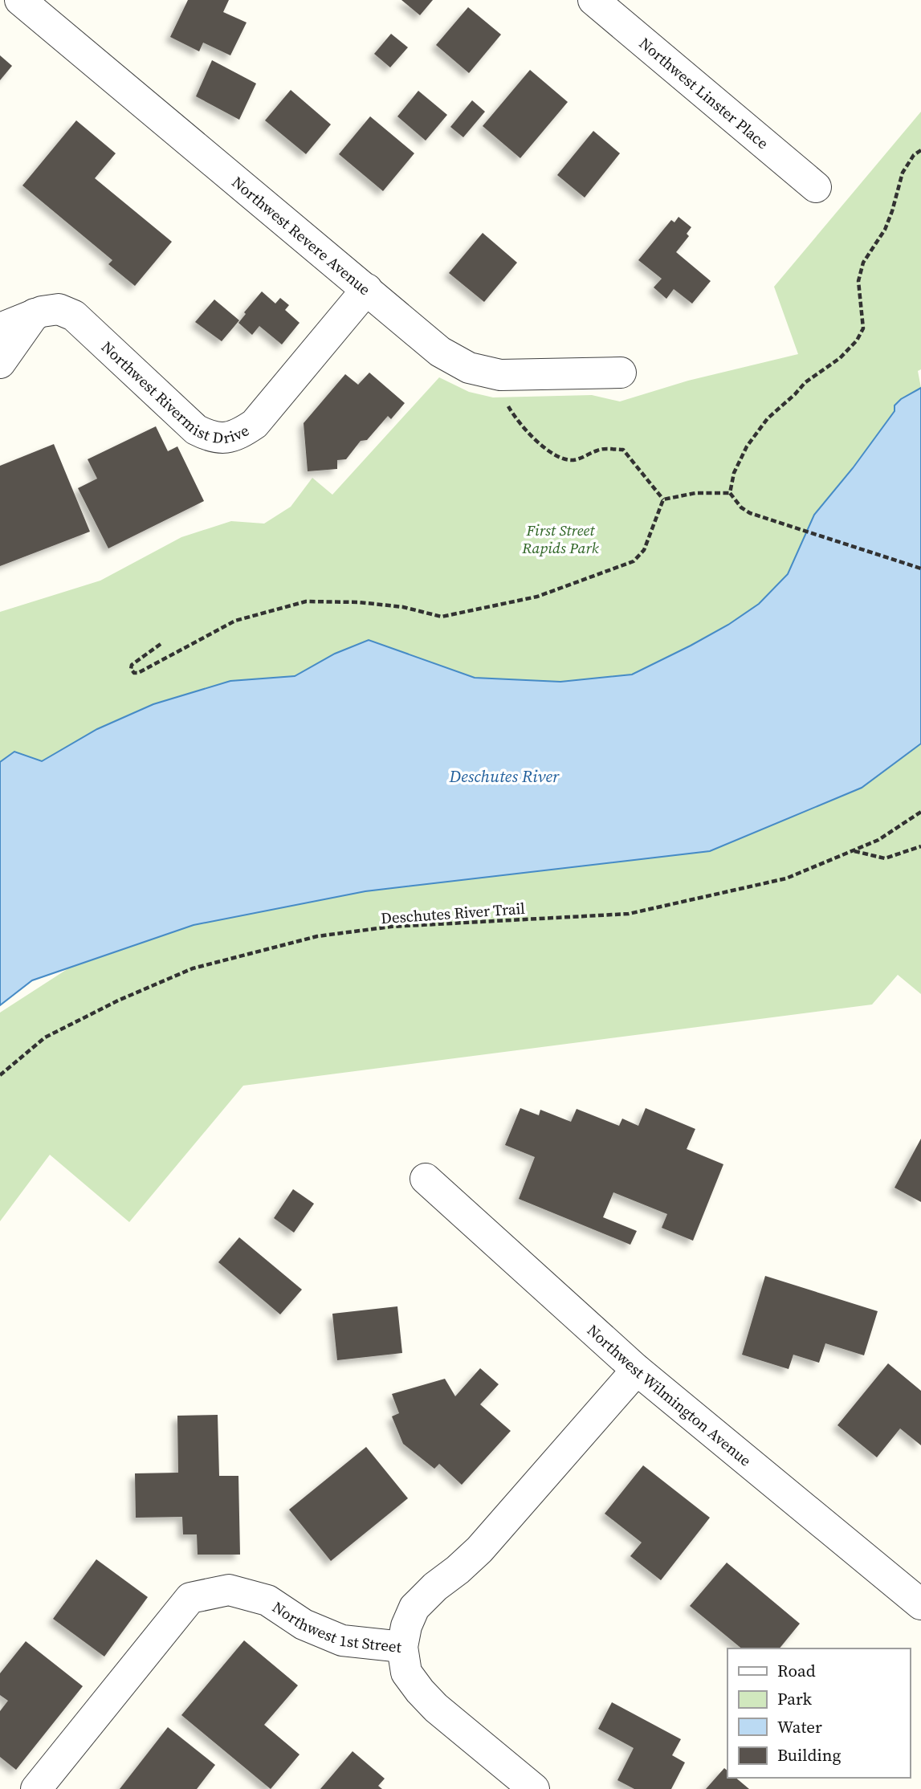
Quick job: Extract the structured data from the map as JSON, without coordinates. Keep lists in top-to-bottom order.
{
  "streets": {
    "street": [
      "Northwest Linster Place",
      "Northwest Revere Avenue",
      "Northwest Rivermist Drive",
      "Northwest Wilmington Avenue",
      "Northwest 1st Street"
    ],
    "path": ["Deschutes River Trail"]
  },
  "crossings": [
    ["Northwest Revere Avenue", "Northwest Rivermist Drive"],
    ["Northwest Wilmington Avenue", "Northwest 1st Street"]
  ],
  "water": ["Deschutes River"],
  "parks": ["First Street Rapids Park"],
  "legend": [
    "Road",
    "Park",
    "Water",
    "Building"
  ]
}
